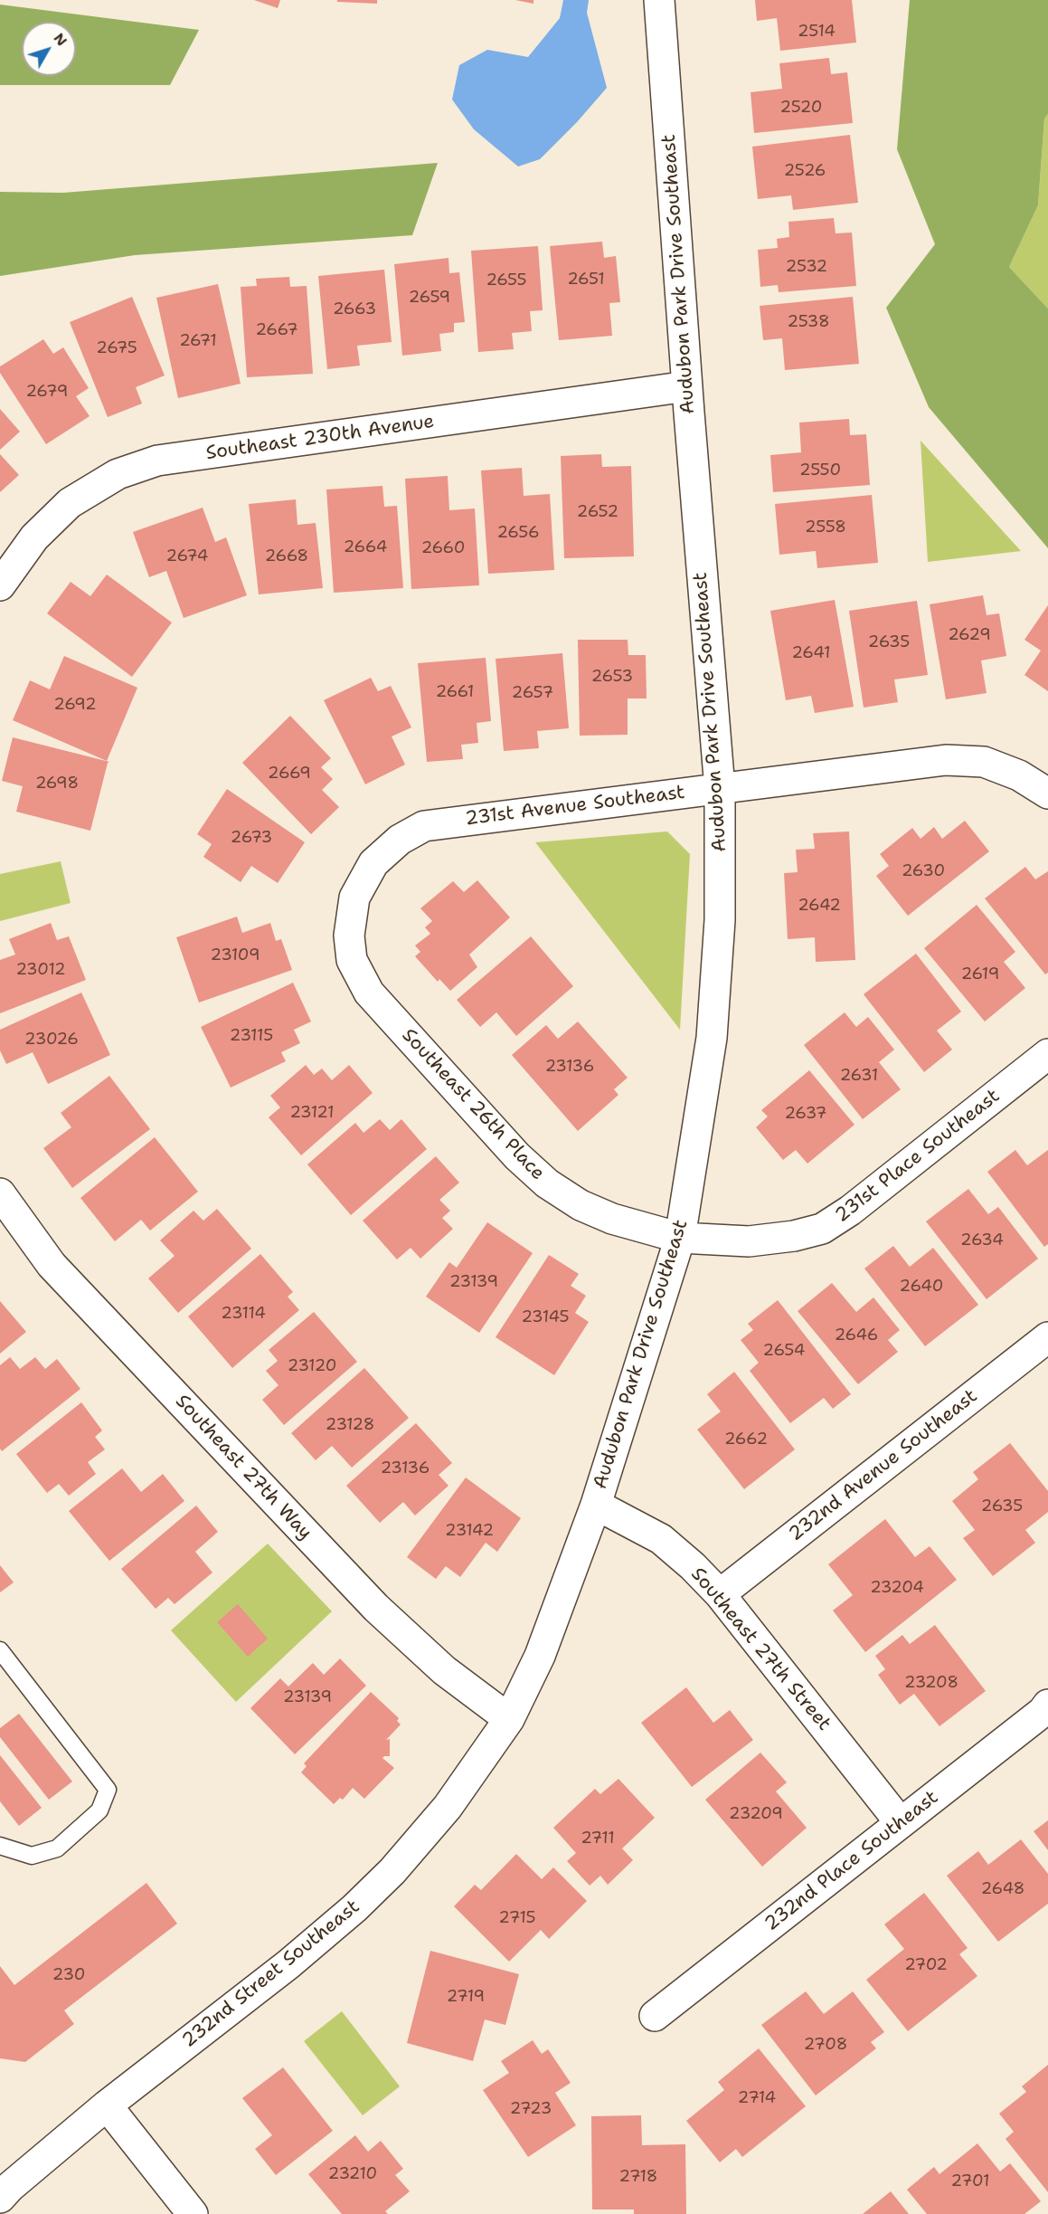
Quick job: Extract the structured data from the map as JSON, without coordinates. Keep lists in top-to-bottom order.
{
  "streets": {
    "street": [
      "Audubon Park Drive Southeast",
      "Southeast 230th Avenue",
      "231st Avenue Southeast",
      "Southeast 26th Place",
      "231st Place Southeast",
      "232nd Avenue Southeast",
      "Southeast 27th Way",
      "Southeast 27th Street",
      "232nd Place Southeast",
      "232nd Street Southeast"
    ]
  },
  "crossings": [
    ["Audubon Park Drive Southeast", "Southeast 230th Avenue"],
    ["Audubon Park Drive Southeast", "231st Avenue Southeast"],
    ["Audubon Park Drive Southeast", "Southeast 26th Place"],
    ["Audubon Park Drive Southeast", "231st Place Southeast"],
    ["Audubon Park Drive Southeast", "Southeast 27th Way"],
    ["Audubon Park Drive Southeast", "Southeast 27th Street"],
    ["Audubon Park Drive Southeast", "232nd Street Southeast"],
    ["231st Avenue Southeast", "Southeast 26th Place"],
    ["Southeast 26th Place", "231st Place Southeast"],
    ["232nd Avenue Southeast", "Southeast 27th Street"],
    ["Southeast 27th Way", "232nd Street Southeast"],
    ["Southeast 27th Street", "232nd Place Southeast"]
  ],
  "house_numbers": [
    "2514",
    "2520",
    "2526",
    "2532",
    "2651",
    "2655",
    "2659",
    "2663",
    "2538",
    "2667",
    "2671",
    "2675",
    "2679",
    "2550",
    "2652",
    "2558",
    "2656",
    "2664",
    "2660",
    "2674",
    "2668",
    "2629",
    "2635",
    "2641",
    "2653",
    "2661",
    "2657",
    "2692",
    "2669",
    "2698",
    "2673",
    "2630",
    "2642",
    "23109",
    "23012",
    "2619",
    "23115",
    "23026",
    "23136",
    "2631",
    "23121",
    "2637",
    "2634",
    "23139",
    "2640",
    "23114",
    "23145",
    "2646",
    "2654",
    "23120",
    "23128",
    "2662",
    "23136",
    "2635",
    "23142",
    "23204",
    "23208",
    "23139",
    "23209",
    "2711",
    "2648",
    "2715",
    "2702",
    "230",
    "2719",
    "2708",
    "2714",
    "2723",
    "23210",
    "2718",
    "2701"
  ],
  "north": "top right"
}
